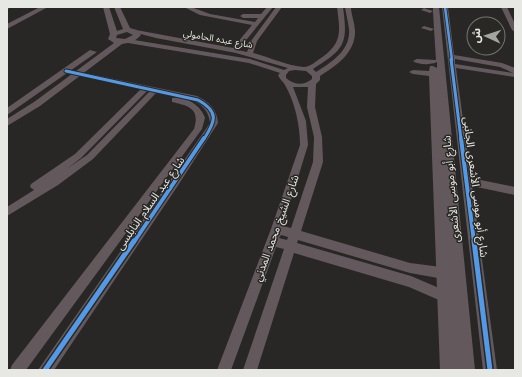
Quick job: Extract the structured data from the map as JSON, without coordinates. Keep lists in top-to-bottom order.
{
  "streets": {
    "street": [
      "شارع عبده الحامولي",
      "شارع أبو موسى الأشعرى الجانبى",
      "شارع أبو موسى الأشعرى",
      "شارع عبد السلام النابلسى",
      "شارع الشيخ محمد المدني"
    ]
  },
  "crossings": [
    ["شارع عبده الحامولي", "شارع الشيخ محمد المدني"]
  ],
  "north": "left"
}
